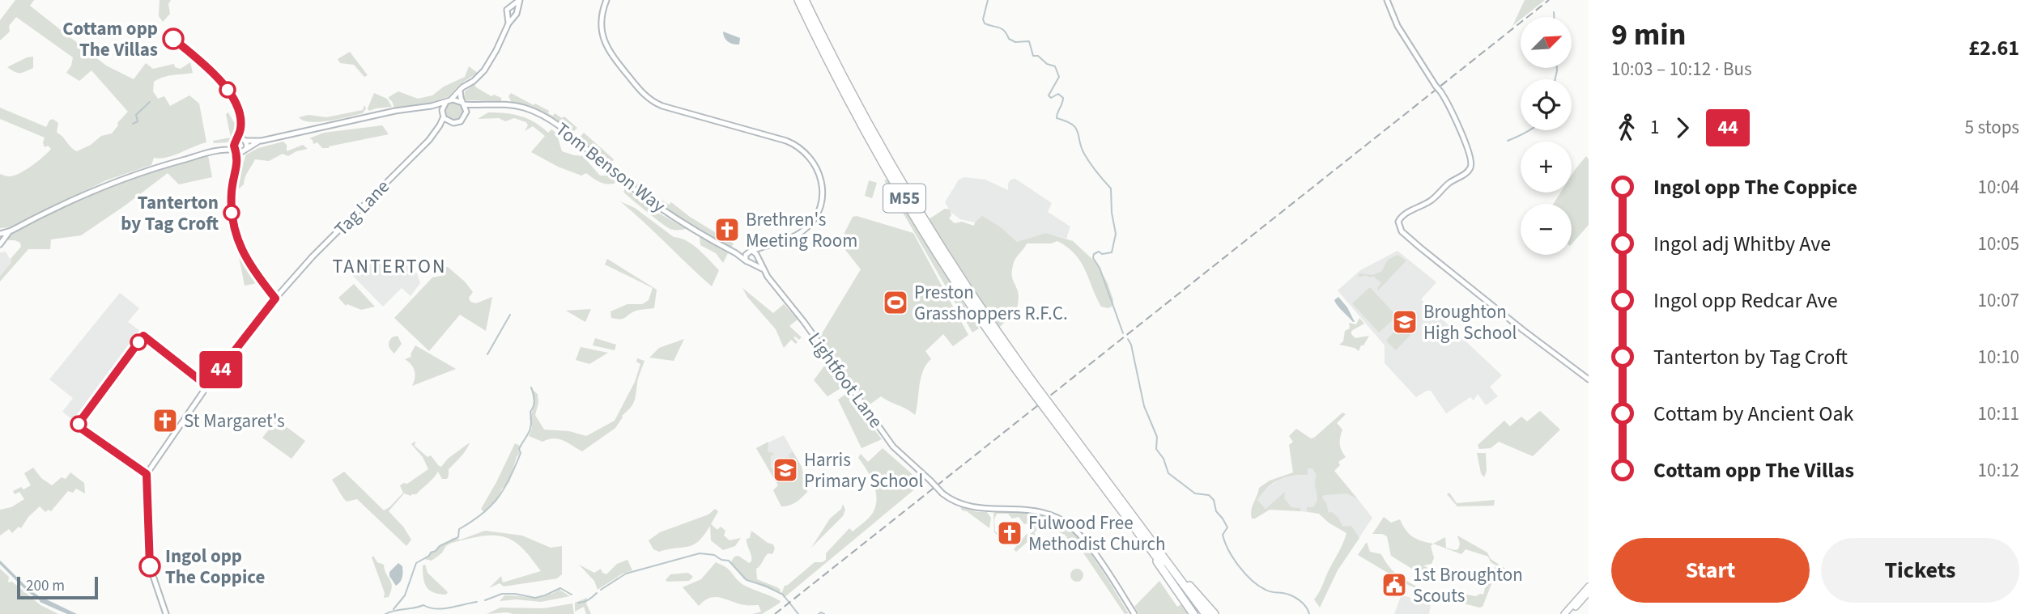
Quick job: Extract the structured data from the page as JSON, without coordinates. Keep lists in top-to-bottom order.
{
  "streets": {
    "highway": ["M55"],
    "main road": ["Tom Benson Way", "Tag Lane", "Lightfoot Lane"]
  },
  "crossings": [
    ["Tom Benson Way", "Tag Lane"],
    ["Tom Benson Way", "Lightfoot Lane"]
  ],
  "districts": ["TANTERTON"],
  "places": {
    "other": ["Cottam opp The Villas", "Tanterton by Tag Croft", "Ingol opp The Coppice"],
    "church": ["Brethren's Meeting Room", "St Margaret's", "Fulwood Free Methodist Church"],
    "sports": ["Preston Grasshoppers R.F.C."],
    "school or university": ["Broughton High School", "Harris Primary School"],
    "public building": ["1st Broughton Scouts"]
  },
  "lines": ["bus line 44"],
  "scale_bar": "200 m",
  "north": "top right",
  "page": {
    "on_map": "44",
    "heading": ["9 min", "10:03 – 10:12 · Bus", "£2.61"],
    "map_buttons": ["+", "−"],
    "legs": ["1", "44", "5 stops"],
    "list": [
      {
        "name": "Ingol opp The Coppice",
        "value": "10:04"
      },
      {
        "name": "Ingol adj Whitby Ave",
        "value": "10:05"
      },
      {
        "name": "Ingol opp Redcar Ave",
        "value": "10:07"
      },
      {
        "name": "Tanterton by Tag Croft",
        "value": "10:10"
      },
      {
        "name": "Cottam by Ancient Oak",
        "value": "10:11"
      },
      {
        "name": "Cottam opp The Villas",
        "value": "10:12"
      }
    ],
    "buttons": ["Start", "Tickets"],
    "scale": "200 m"
  }
}
